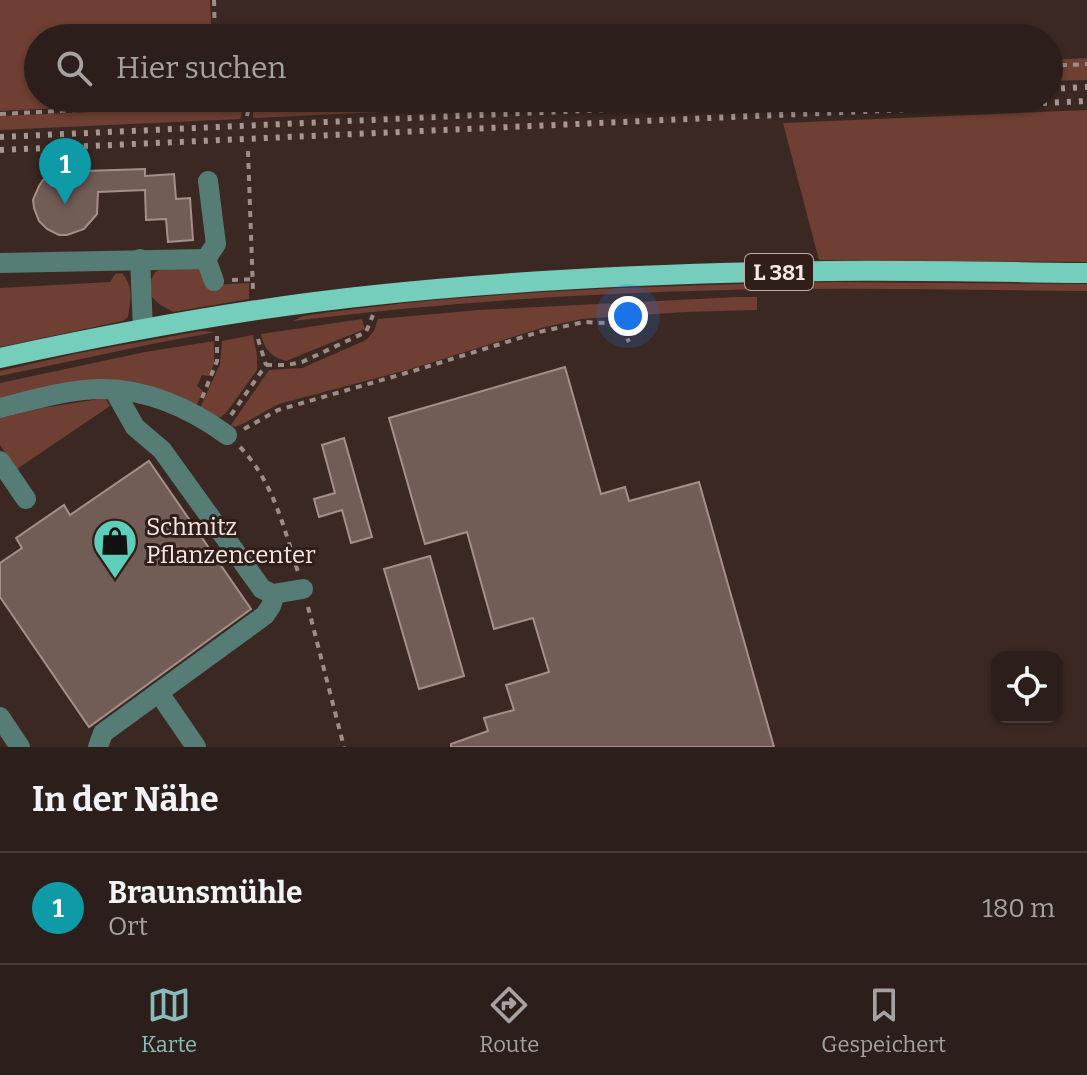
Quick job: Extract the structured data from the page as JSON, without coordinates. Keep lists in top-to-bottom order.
{
  "streets": {
    "main road": ["L 381"]
  },
  "places": {
    "shop": ["Schmitz Pflanzencenter"]
  },
  "page": {
    "search": "Hier suchen",
    "pins": "1",
    "heading": "In der Nähe",
    "list": [
      {
        "mark": "1",
        "name": "Braunsmühle",
        "note": "Ort",
        "value": "180 m"
      }
    ],
    "nav": ["Karte", "Route", "Gespeichert"]
  }
}
